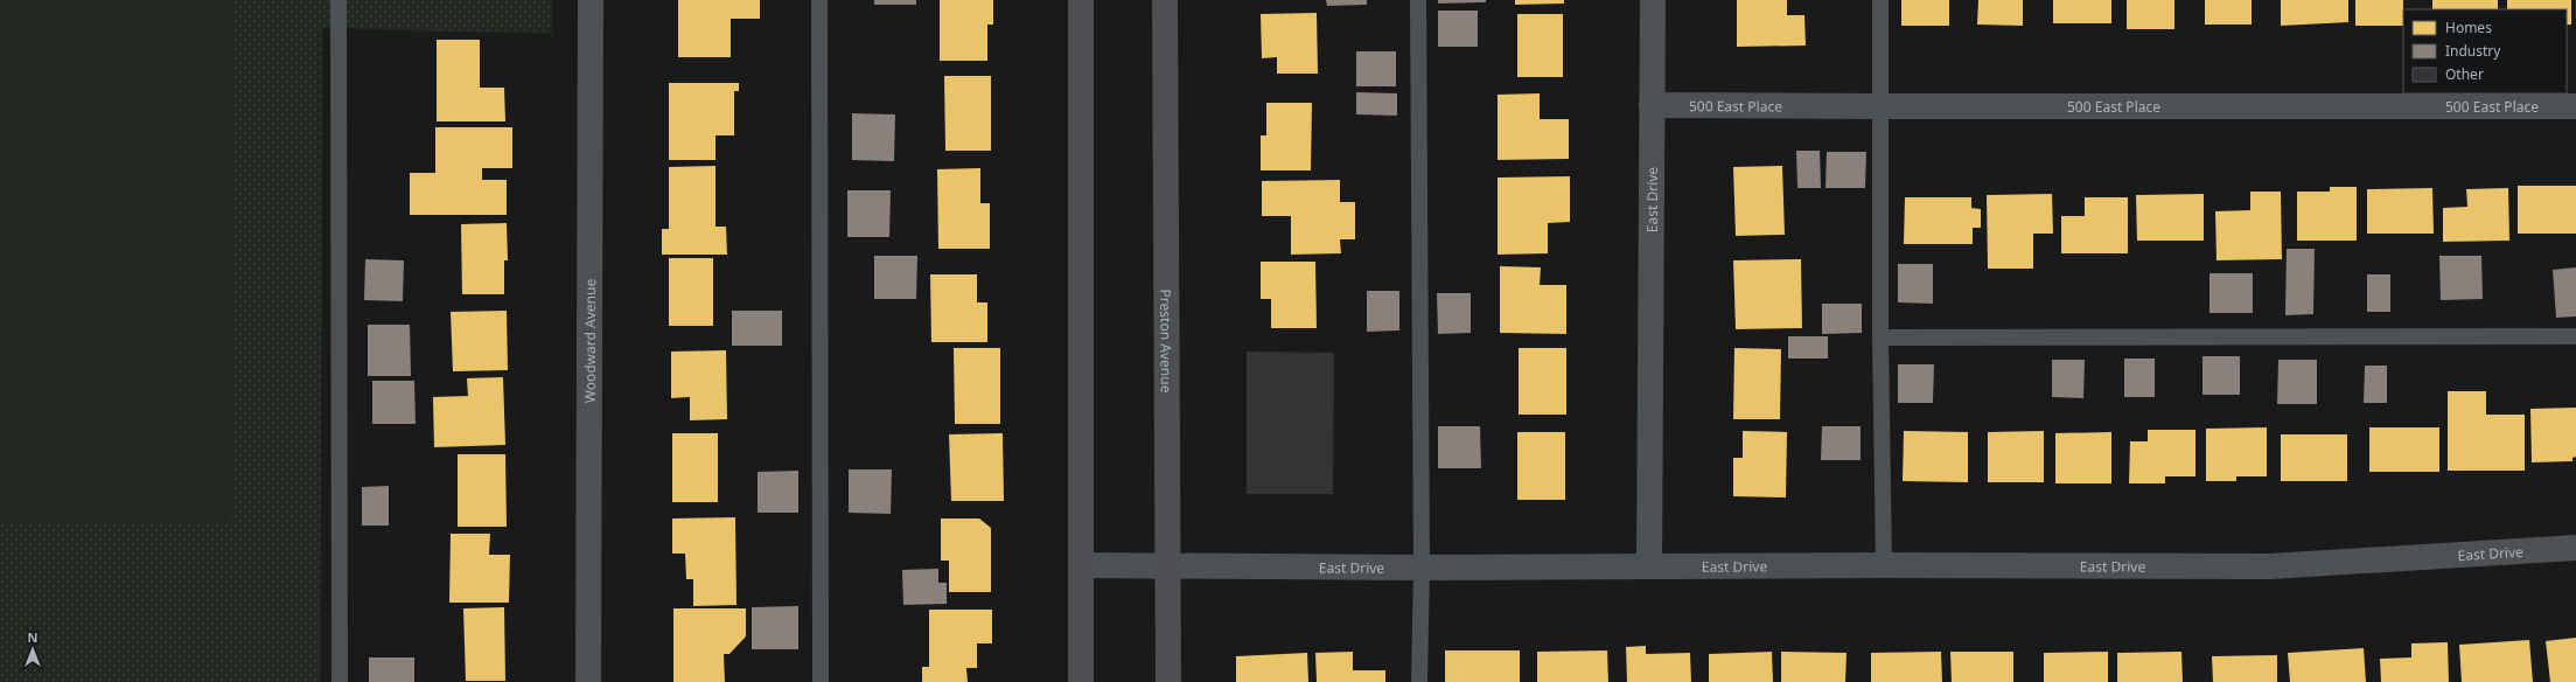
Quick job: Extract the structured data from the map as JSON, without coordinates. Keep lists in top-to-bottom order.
{
  "streets": {
    "main road": ["Preston Avenue"],
    "street": ["500 East Place", "East Drive", "Woodward Avenue"]
  },
  "crossings": [
    ["500 East Place", "East Drive"],
    ["East Drive", "Preston Avenue"]
  ],
  "legend": ["Homes", "Industry", "Other"],
  "north": "top"
}
